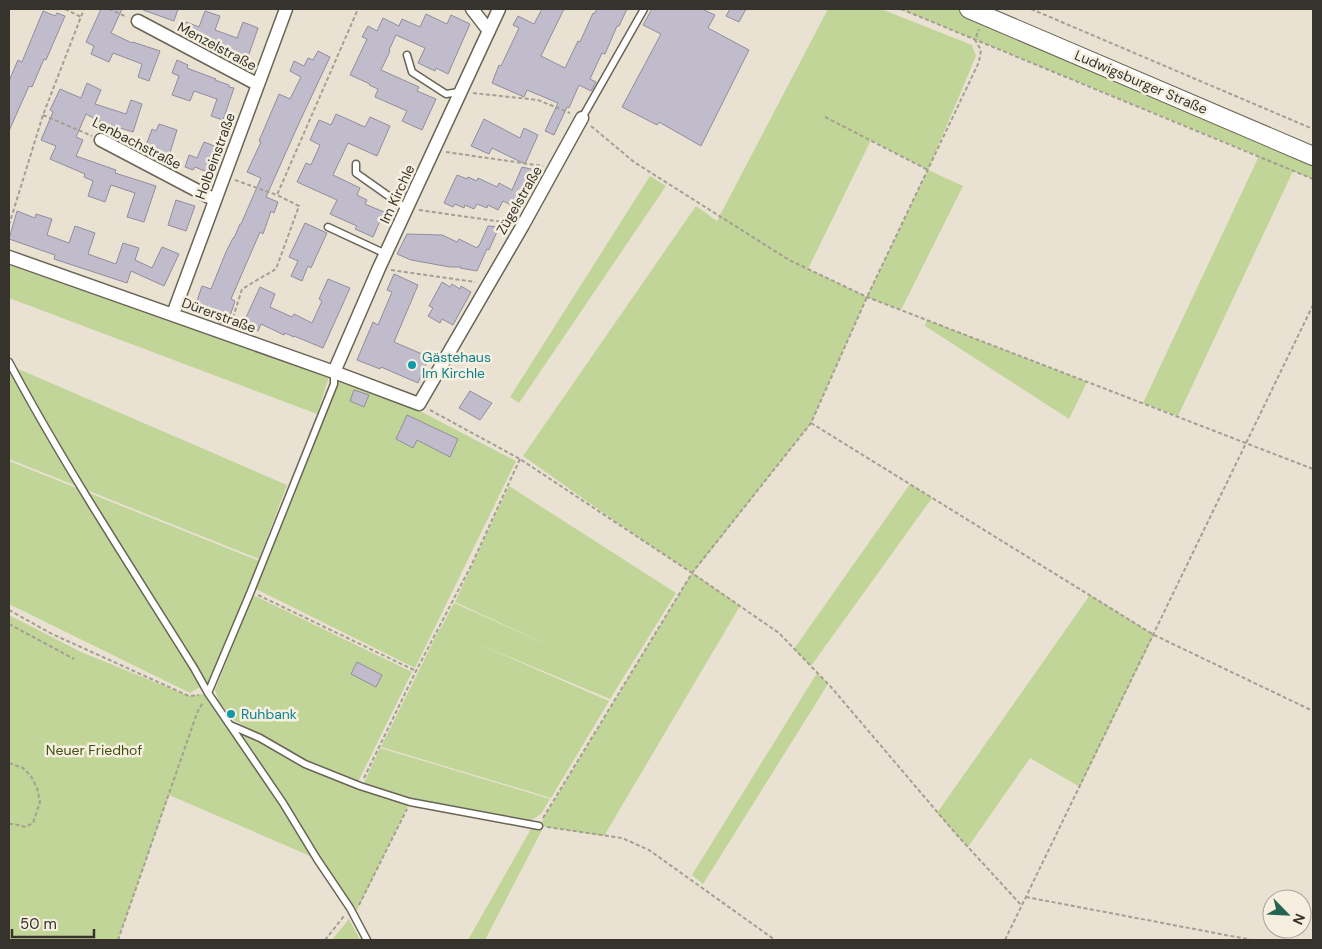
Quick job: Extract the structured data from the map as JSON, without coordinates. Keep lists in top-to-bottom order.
{
  "streets": {
    "main road": ["Ludwigsburger Straße"],
    "street": [
      "Menzelstraße",
      "Lenbachstraße",
      "Holbeinstraße",
      "Im Kirchle",
      "Zügelstraße",
      "Dürerstraße"
    ]
  },
  "crossings": [
    ["Menzelstraße", "Holbeinstraße"],
    ["Lenbachstraße", "Holbeinstraße"],
    ["Holbeinstraße", "Dürerstraße"],
    ["Im Kirchle", "Dürerstraße"],
    ["Zügelstraße", "Dürerstraße"]
  ],
  "parks": ["Neuer Friedhof"],
  "places": ["Gästehaus Im Kirchle", "Ruhbank"],
  "scale_bar": "50 m",
  "north": "bottom right"
}
